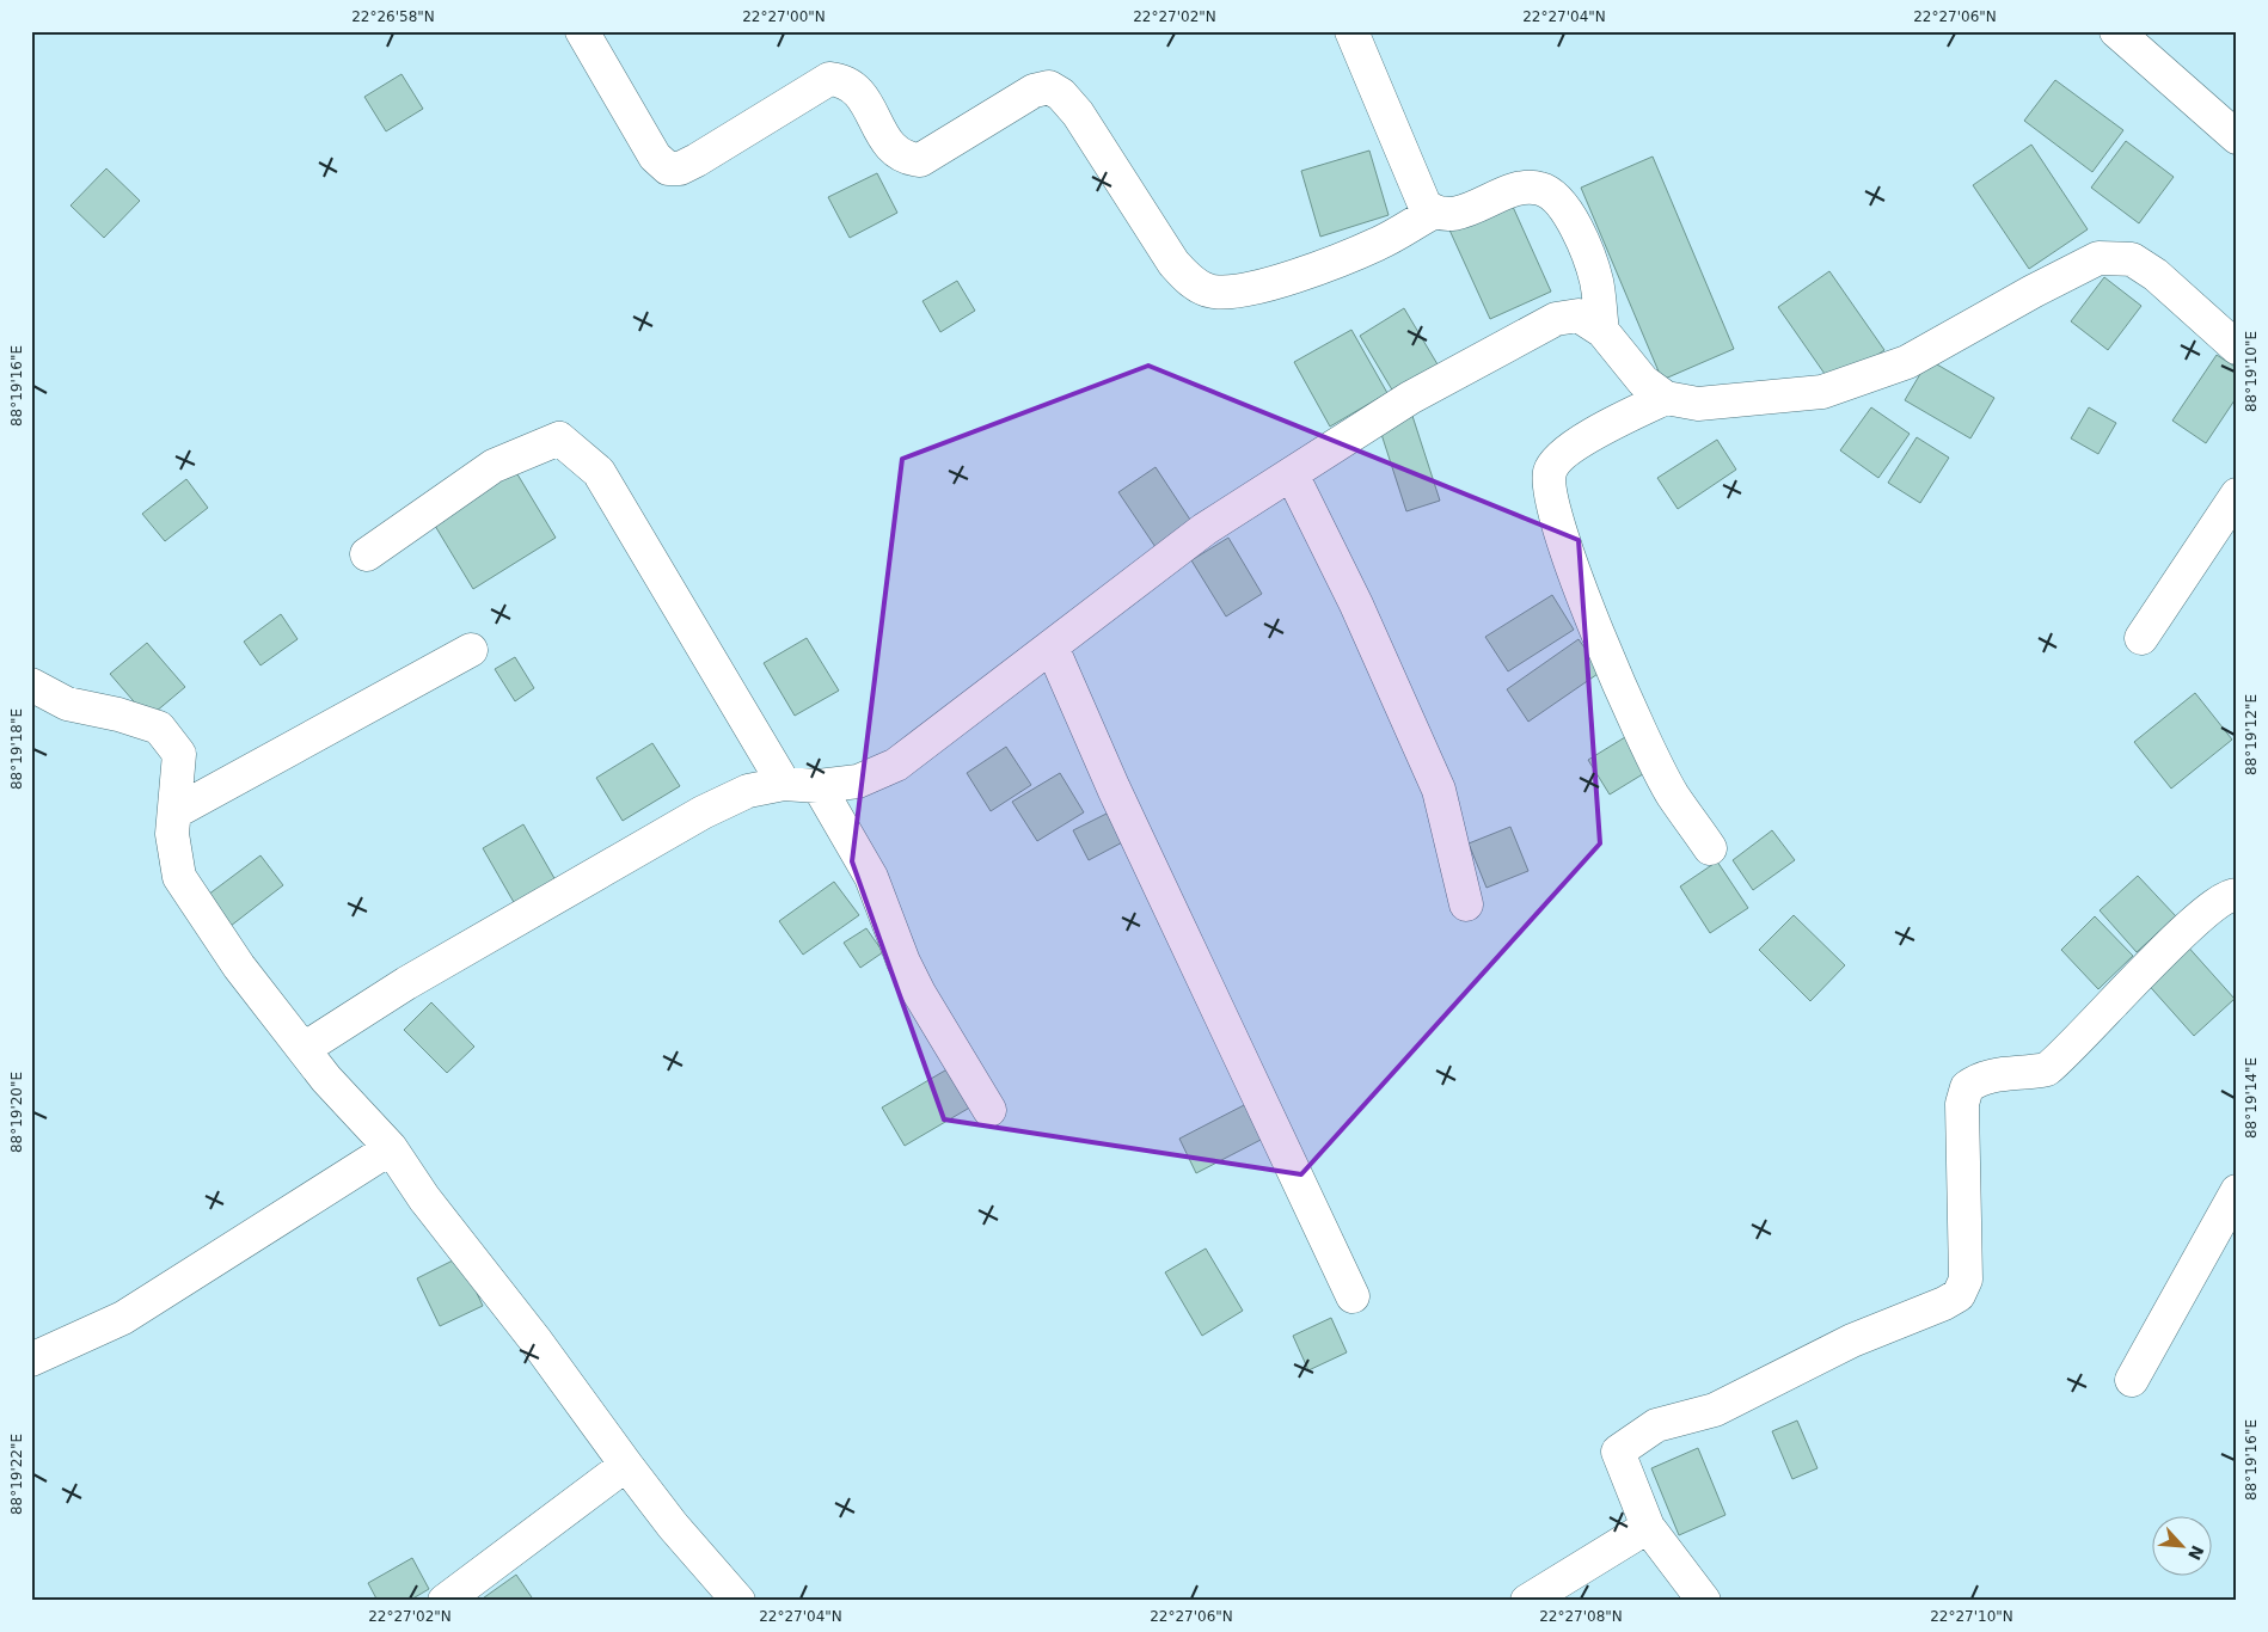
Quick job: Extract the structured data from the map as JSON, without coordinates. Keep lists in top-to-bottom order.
{
  "north": "bottom right",
  "coordinates": [
    "22°26'58\"N",
    "22°27'00\"N",
    "22°27'02\"N",
    "22°27'04\"N",
    "22°27'06\"N",
    "88°19'10\"E",
    "88°19'16\"E",
    "88°19'12\"E",
    "88°19'18\"E",
    "88°19'14\"E",
    "88°19'20\"E",
    "88°19'22\"E",
    "22°27'08\"N",
    "22°27'10\"N"
  ]
}
